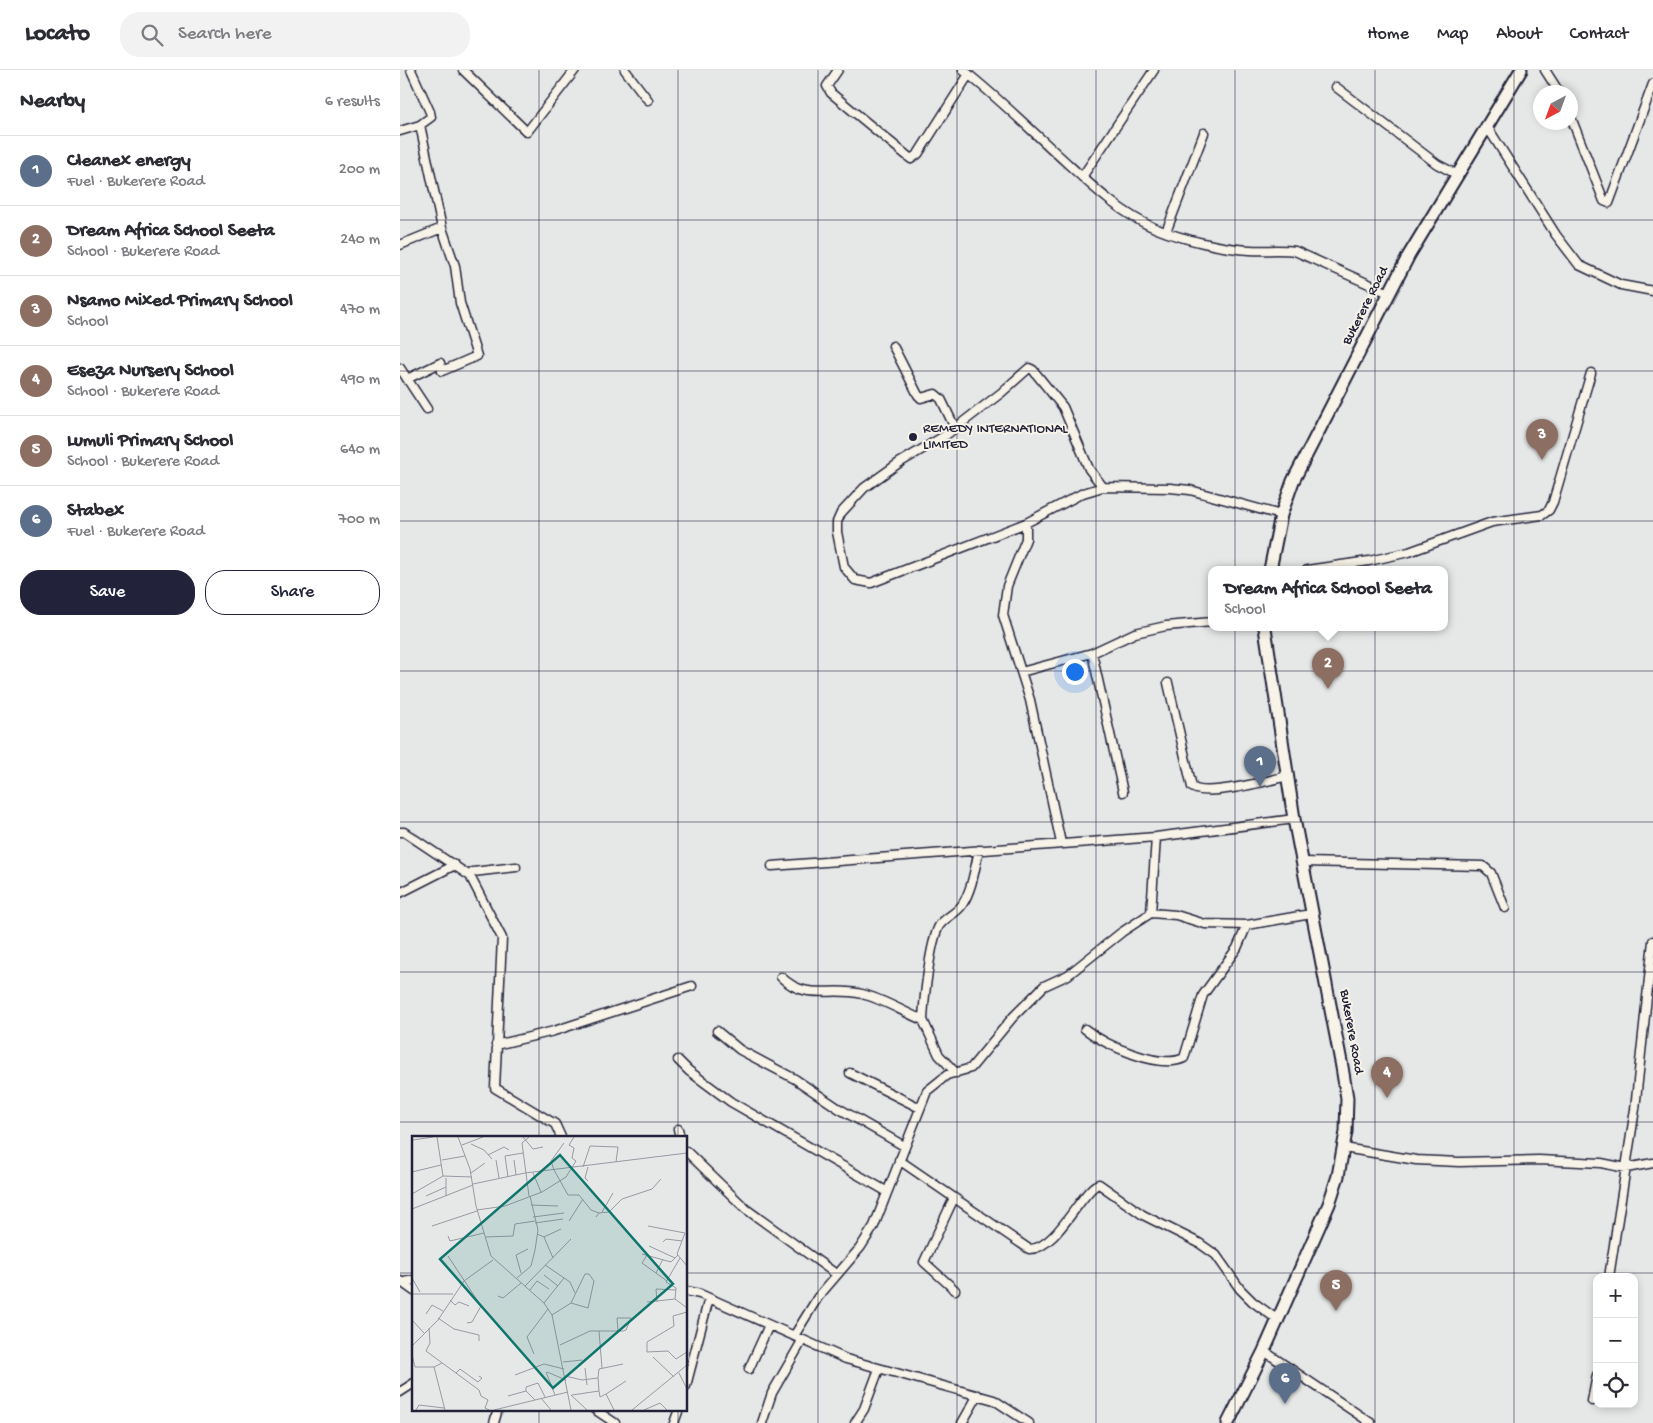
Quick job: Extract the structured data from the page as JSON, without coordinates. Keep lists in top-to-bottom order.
{
  "streets": {
    "main road": ["Bukerere Road"]
  },
  "places": ["REMEDY INTERNATIONAL LIMITED"],
  "north": "bottom left",
  "page": {
    "header": "Locato",
    "search": "Search here",
    "nav": [
      "Home",
      "Map",
      "About",
      "Contact"
    ],
    "heading": ["Nearby", "6 results"],
    "list": [
      {
        "mark": "1",
        "name": "Cleanex energy",
        "note": "Fuel · Bukerere Road",
        "value": "200 m"
      },
      {
        "mark": "2",
        "name": "Dream Africa School Seeta",
        "note": "School · Bukerere Road",
        "value": "240 m"
      },
      {
        "mark": "3",
        "name": "Nsamo Mixed Primary School",
        "note": "School",
        "value": "470 m"
      },
      {
        "mark": "4",
        "name": "Eseza Nursery School",
        "note": "School · Bukerere Road",
        "value": "490 m"
      },
      {
        "mark": "5",
        "name": "Lumuli Primary School",
        "note": "School · Bukerere Road",
        "value": "640 m"
      },
      {
        "mark": "6",
        "name": "Stabex",
        "note": "Fuel · Bukerere Road",
        "value": "700 m"
      }
    ],
    "pins": [
      "3",
      "2",
      "1",
      "4",
      "5",
      "6"
    ],
    "buttons": ["Save", "Share"],
    "popup": ["Dream Africa School Seeta", "School"],
    "map_buttons": ["+", "−"]
  }
}
